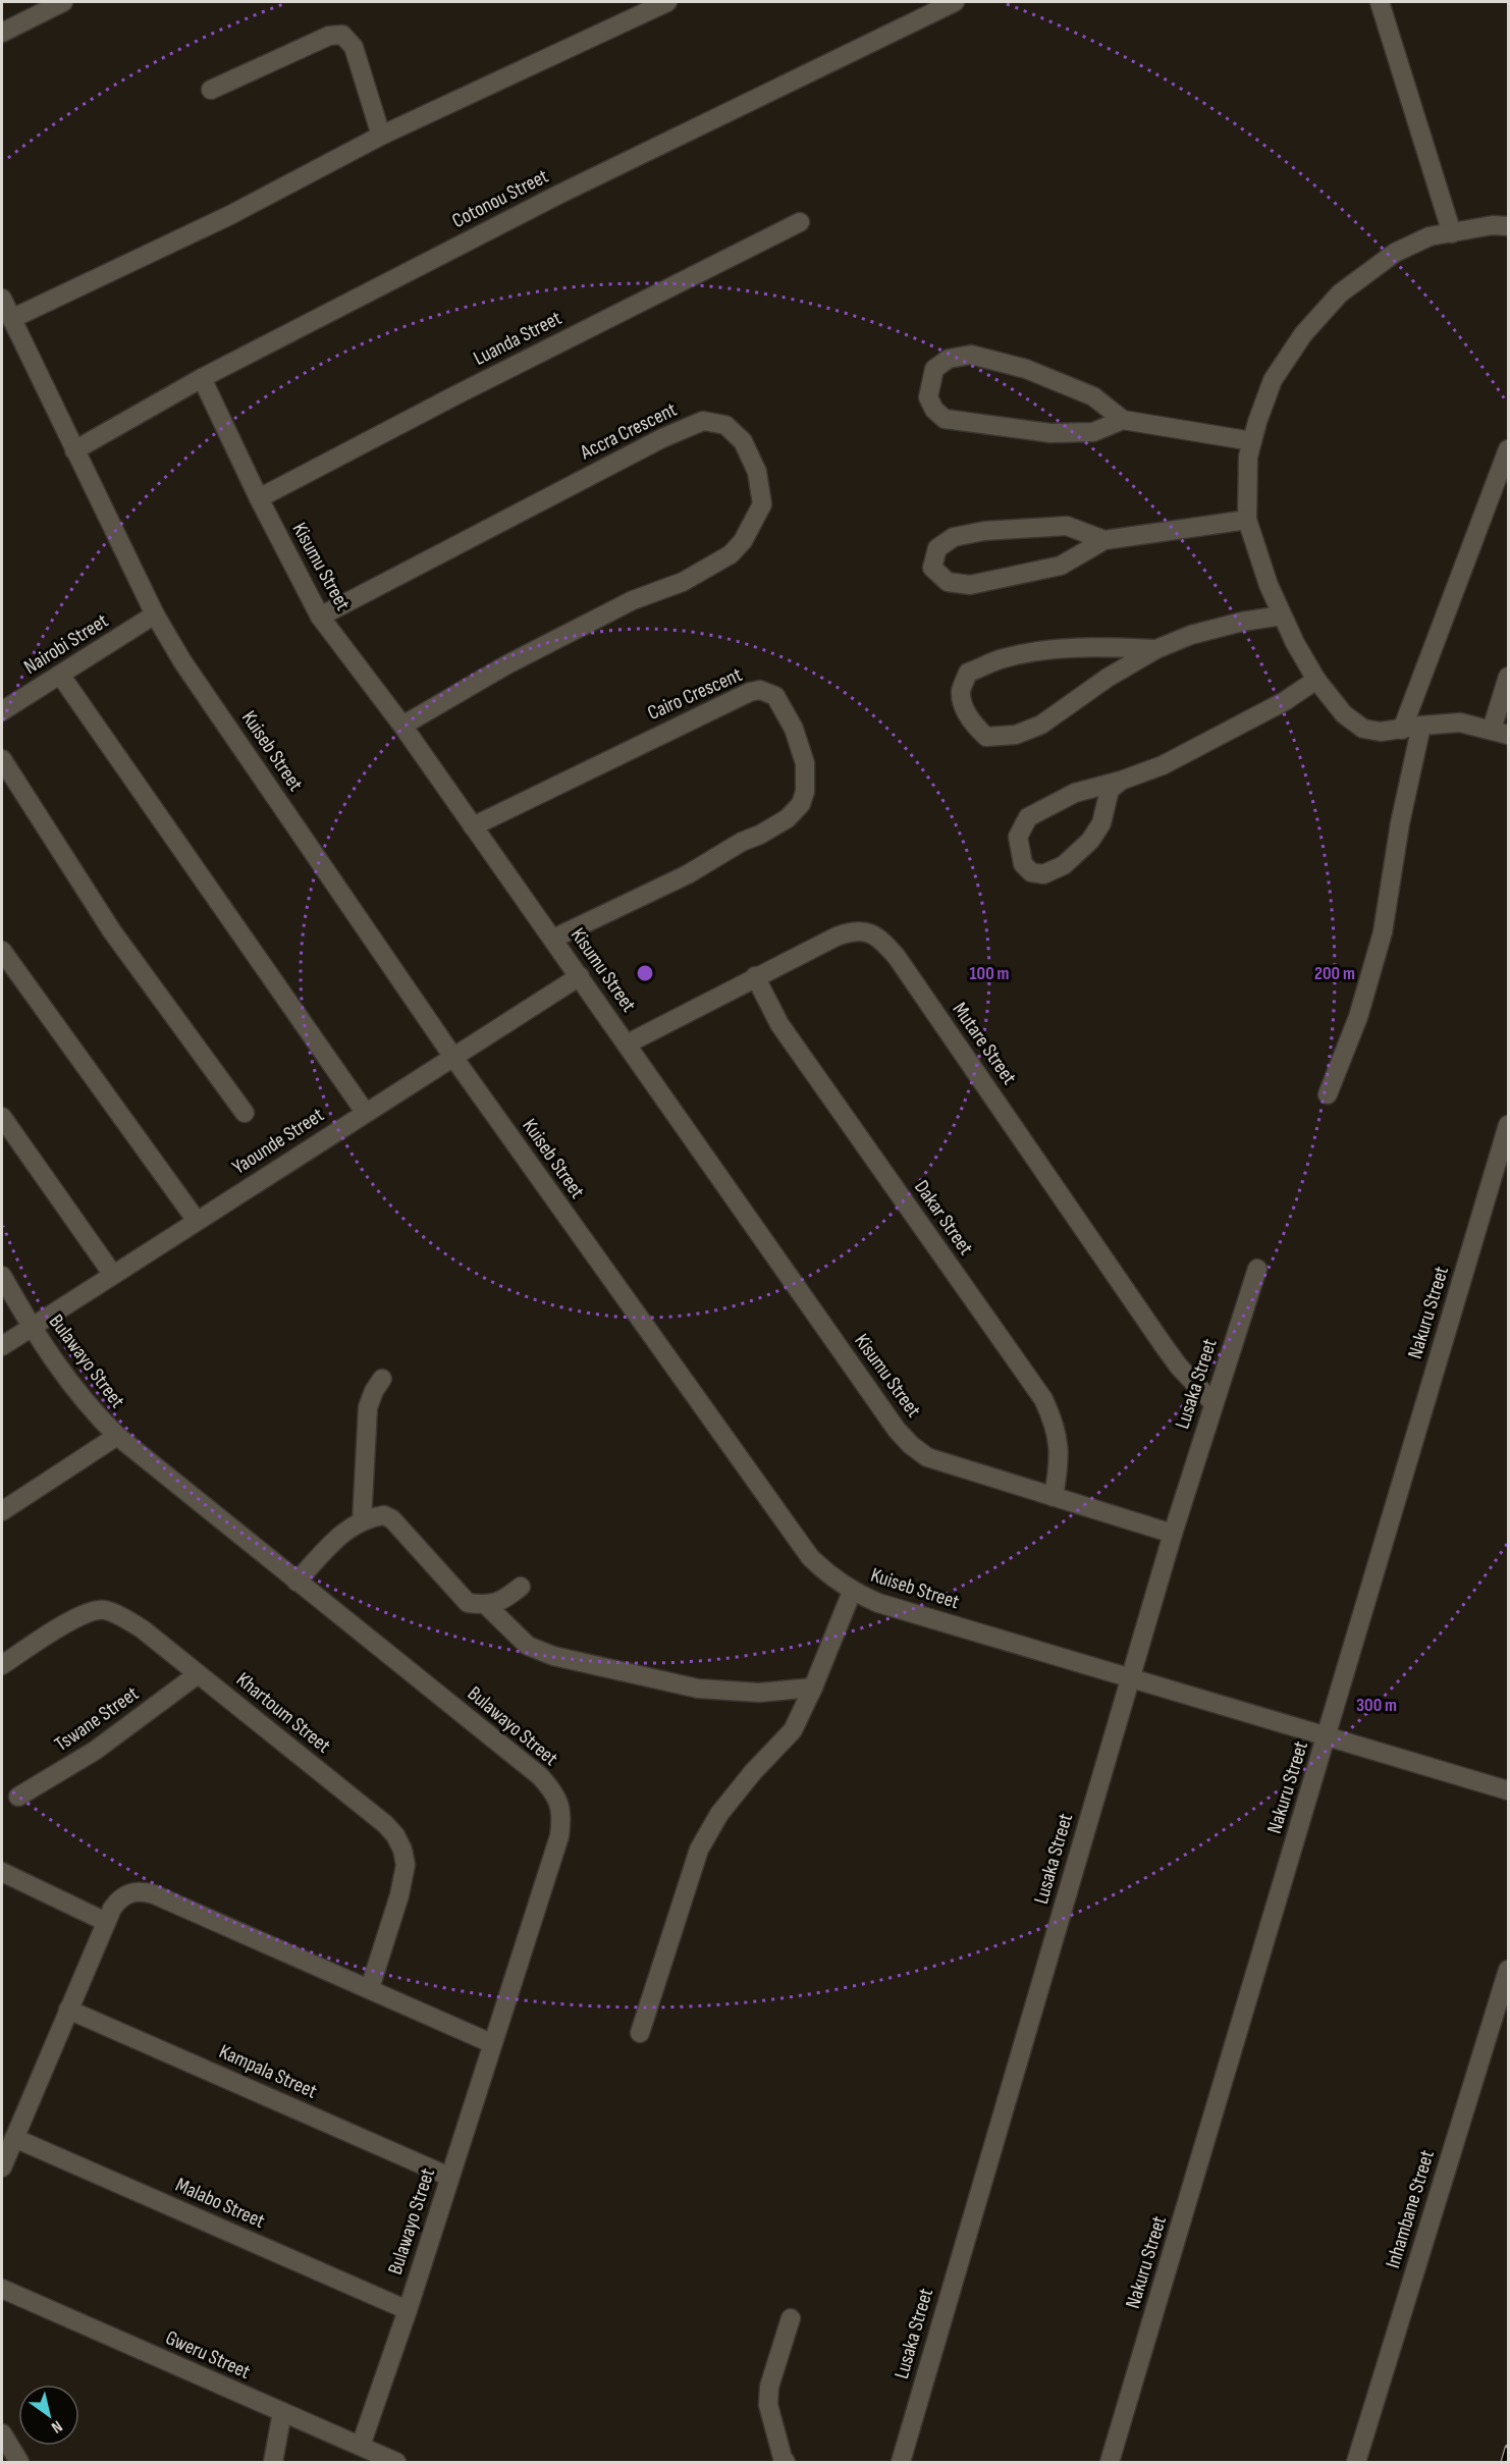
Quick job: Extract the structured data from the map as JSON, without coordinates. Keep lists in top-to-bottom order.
{
  "streets": {
    "street": [
      "Cotonou Street",
      "Luanda Street",
      "Accra Crescent",
      "Kisumu Street",
      "Nairobi Street",
      "Cairo Crescent",
      "Kuiseb Street",
      "Mutare Street",
      "Yaounde Street",
      "Dakar Street",
      "Nakuru Street",
      "Bulawayo Street",
      "Lusaka Street",
      "Khartoum Street",
      "Tswane Street",
      "Kampala Street",
      "Malabo Street",
      "Inhambane Street",
      "Gweru Street"
    ]
  },
  "crossings": [
    ["Cotonou Street", "Kisumu Street"],
    ["Cotonou Street", "Kuiseb Street"],
    ["Luanda Street", "Kisumu Street"],
    ["Accra Crescent", "Kisumu Street"],
    ["Kisumu Street", "Cairo Crescent"],
    ["Kisumu Street", "Mutare Street"],
    ["Kisumu Street", "Yaounde Street"],
    ["Kisumu Street", "Dakar Street"],
    ["Kisumu Street", "Lusaka Street"],
    ["Nairobi Street", "Kuiseb Street"],
    ["Kuiseb Street", "Yaounde Street"],
    ["Kuiseb Street", "Nakuru Street"],
    ["Kuiseb Street", "Lusaka Street"],
    ["Mutare Street", "Dakar Street"],
    ["Mutare Street", "Lusaka Street"],
    ["Yaounde Street", "Bulawayo Street"],
    ["Bulawayo Street", "Kampala Street"],
    ["Bulawayo Street", "Malabo Street"],
    ["Bulawayo Street", "Gweru Street"],
    ["Khartoum Street", "Tswane Street"]
  ],
  "north": "bottom right",
  "rings": ["100 m", "200 m", "300 m"]
}
